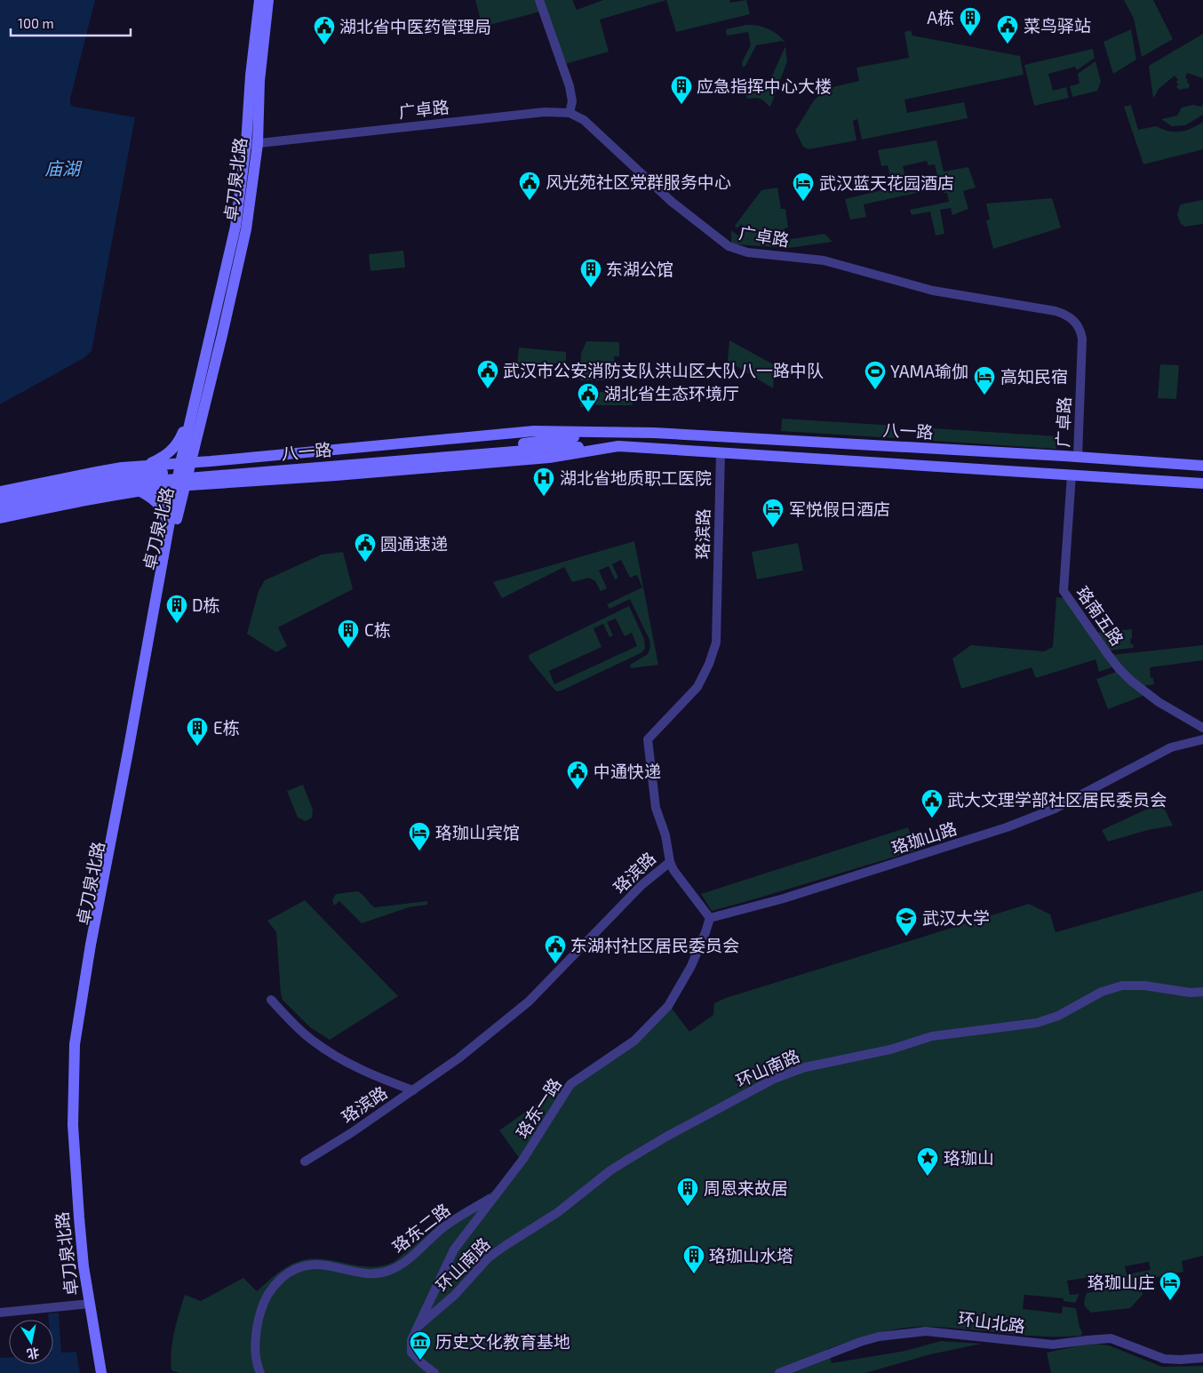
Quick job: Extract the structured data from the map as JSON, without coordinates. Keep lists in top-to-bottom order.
{
  "streets": {
    "main road": ["卓刀泉北路", "八一路"],
    "street": [
      "广卓路",
      "珞滨路",
      "珞南五路",
      "珞珈山路",
      "环山南路",
      "珞东一路",
      "珞东二路",
      "环山北路"
    ]
  },
  "crossings": [
    ["广卓路", "卓刀泉北路"],
    ["广卓路", "八一路"],
    ["卓刀泉北路", "八一路"],
    ["八一路", "珞滨路"],
    ["八一路", "珞南五路"],
    ["珞珈山路", "珞东一路"],
    ["环山南路", "珞东一路"],
    ["珞东一路", "珞东二路"]
  ],
  "water": ["庙湖"],
  "places": {
    "building": [
      "A栋",
      "应急指挥中心大楼",
      "东湖公馆",
      "D栋",
      "C栋",
      "E栋",
      "周恩来故居",
      "珞珈山水塔"
    ],
    "public building": [
      "菜鸟驿站",
      "湖北省中医药管理局",
      "风光苑社区党群服务中心",
      "武汉市公安消防支队洪山区大队八一路中队",
      "湖北省生态环境厅",
      "圆通速递",
      "中通快递",
      "武大文理学部社区居民委员会",
      "东湖村社区居民委员会"
    ],
    "hotel": [
      "武汉蓝天花园酒店",
      "高知民宿",
      "军悦假日酒店",
      "珞珈山宾馆",
      "珞珈山庄"
    ],
    "sports": ["YAMA瑜伽"],
    "hospital": ["湖北省地质职工医院"],
    "school or university": ["武汉大学"],
    "place": ["珞珈山"],
    "museum": ["历史文化教育基地"]
  },
  "scale_bar": "100 m",
  "north": "bottom"
}
